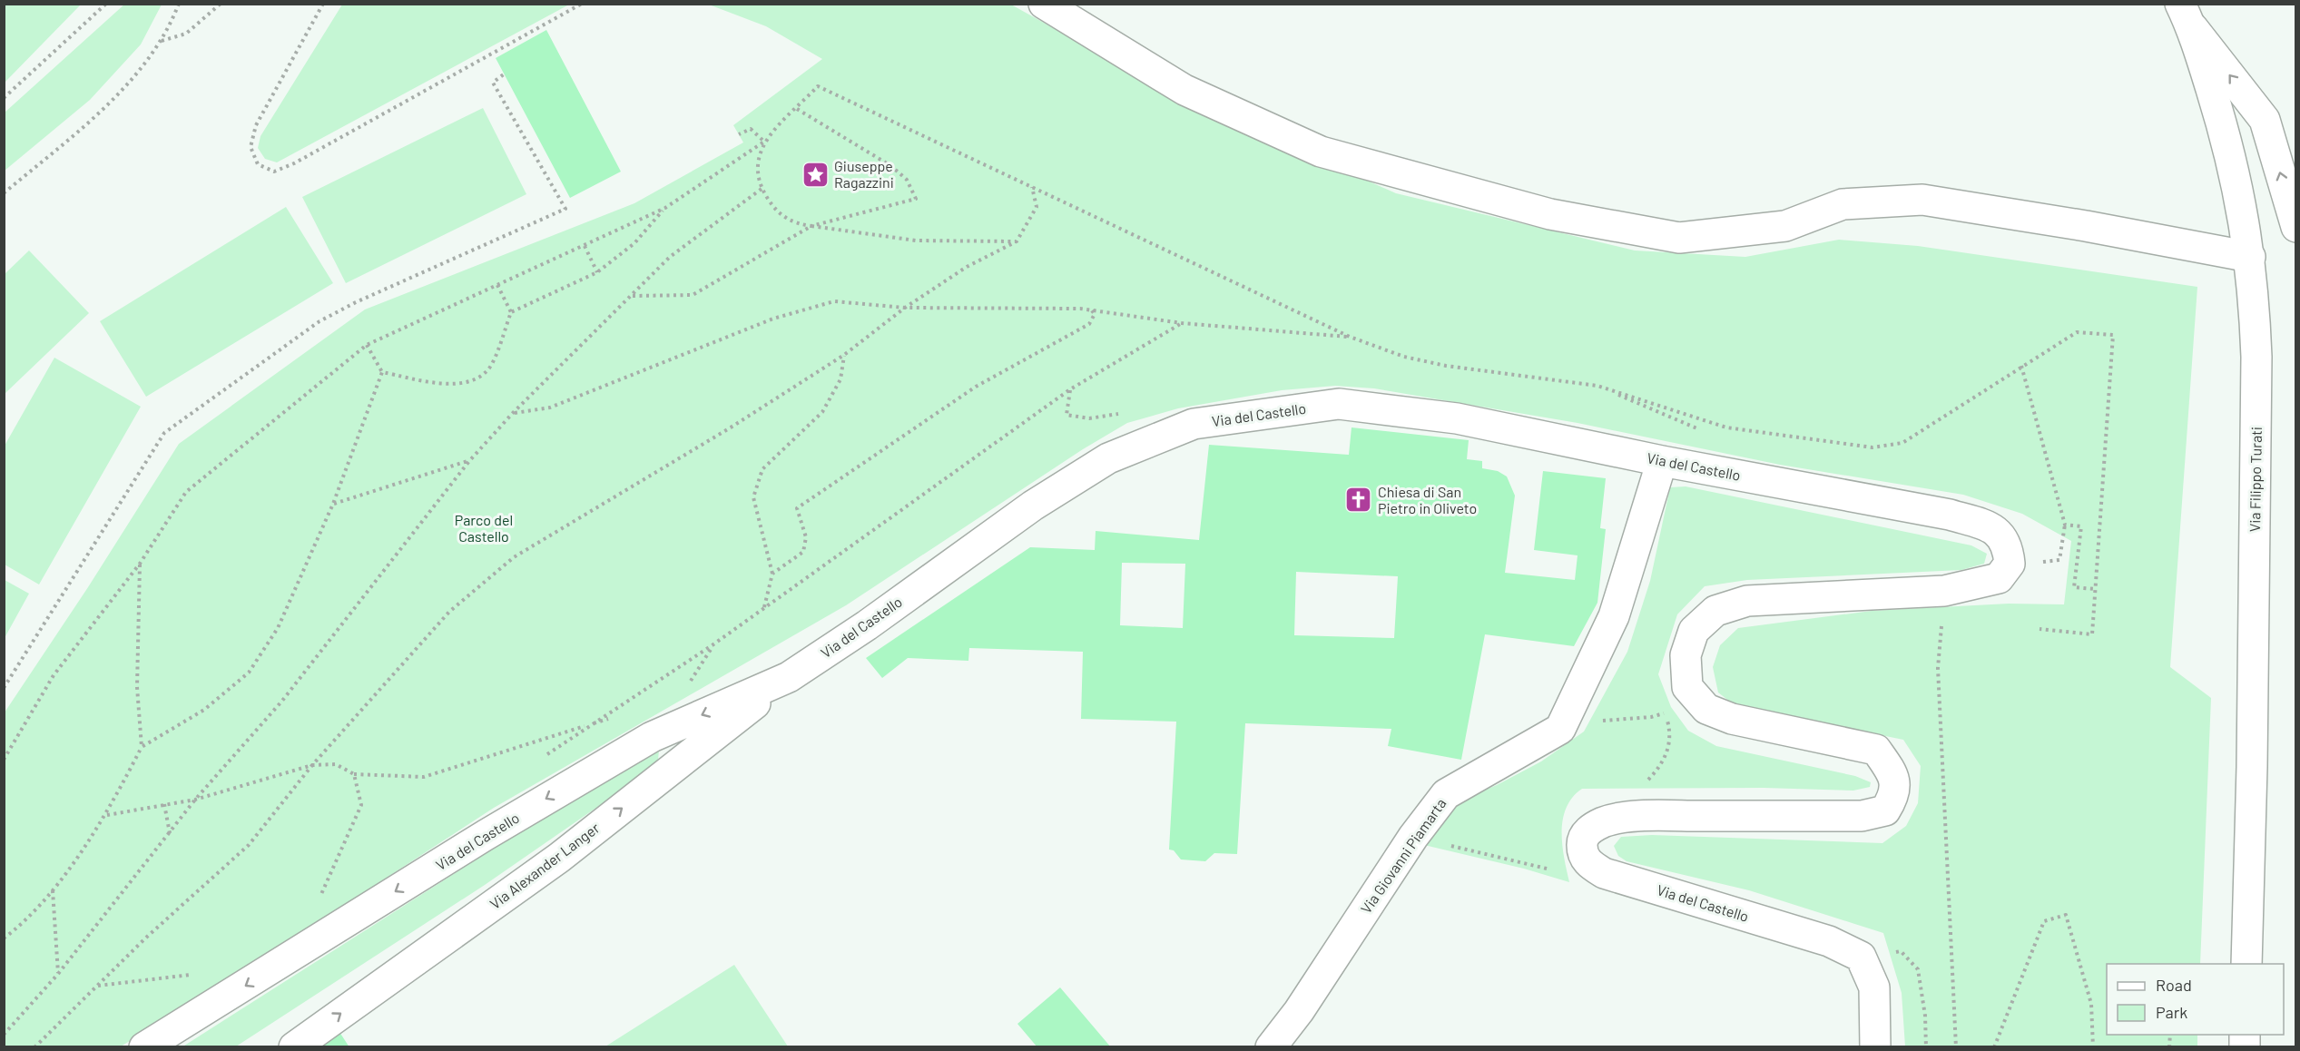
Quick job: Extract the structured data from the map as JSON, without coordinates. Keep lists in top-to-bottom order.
{
  "streets": {
    "street": [
      "Via del Castello",
      "Via Filippo Turati",
      "Via Giovanni Piamarta",
      "Via Alexander Langer"
    ]
  },
  "crossings": [
    ["Via del Castello", "Via Giovanni Piamarta"],
    ["Via del Castello", "Via Alexander Langer"]
  ],
  "one_way": ["Via Alexander Langer"],
  "parks": ["Parco del Castello"],
  "places": {
    "place": ["Giuseppe Ragazzini"],
    "church": ["Chiesa di San Pietro in Oliveto"]
  },
  "legend": ["Road", "Park"]
}
